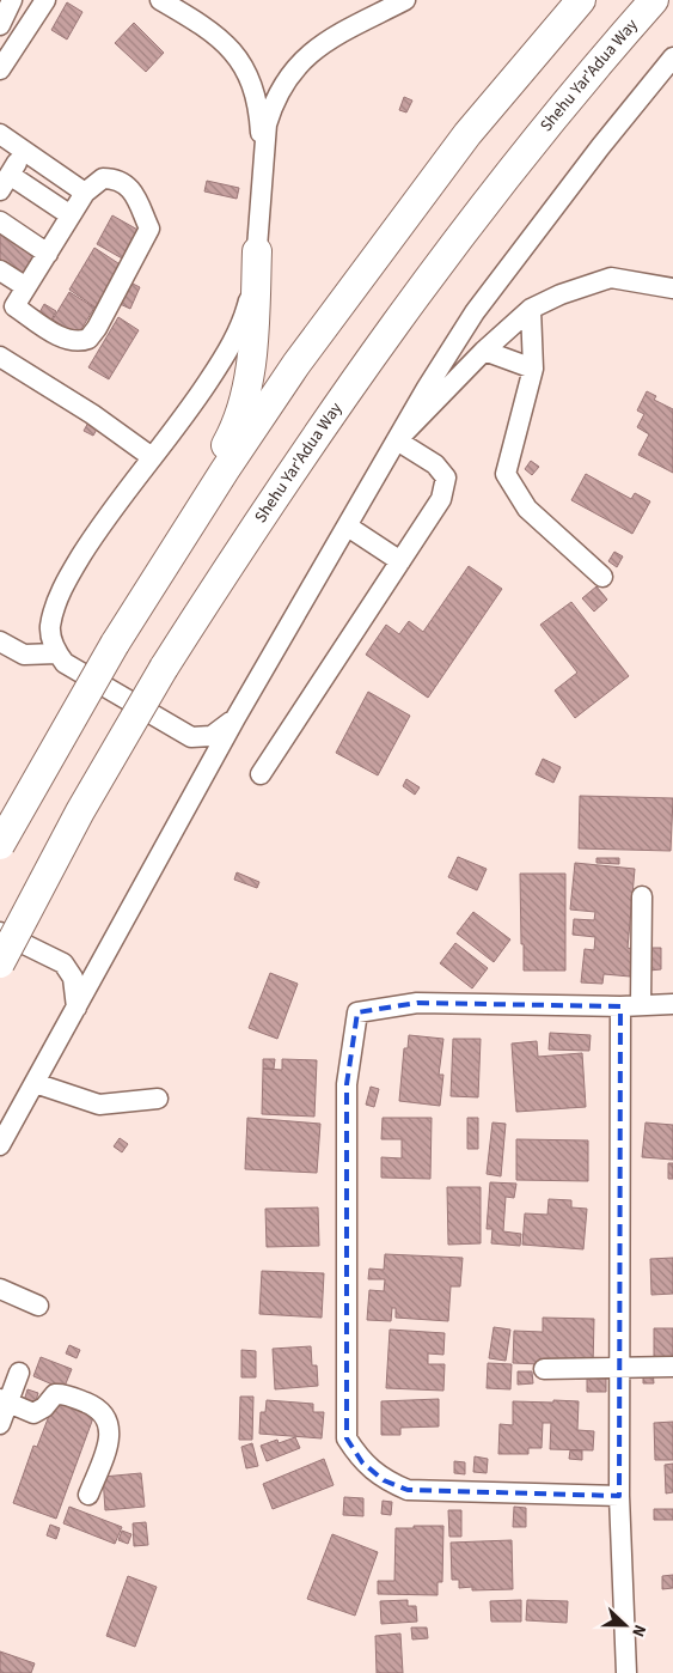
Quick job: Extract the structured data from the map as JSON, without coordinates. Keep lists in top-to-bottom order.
{
  "streets": {
    "highway": ["Shehu Yar'Adua Way"]
  },
  "north": "right"
}
